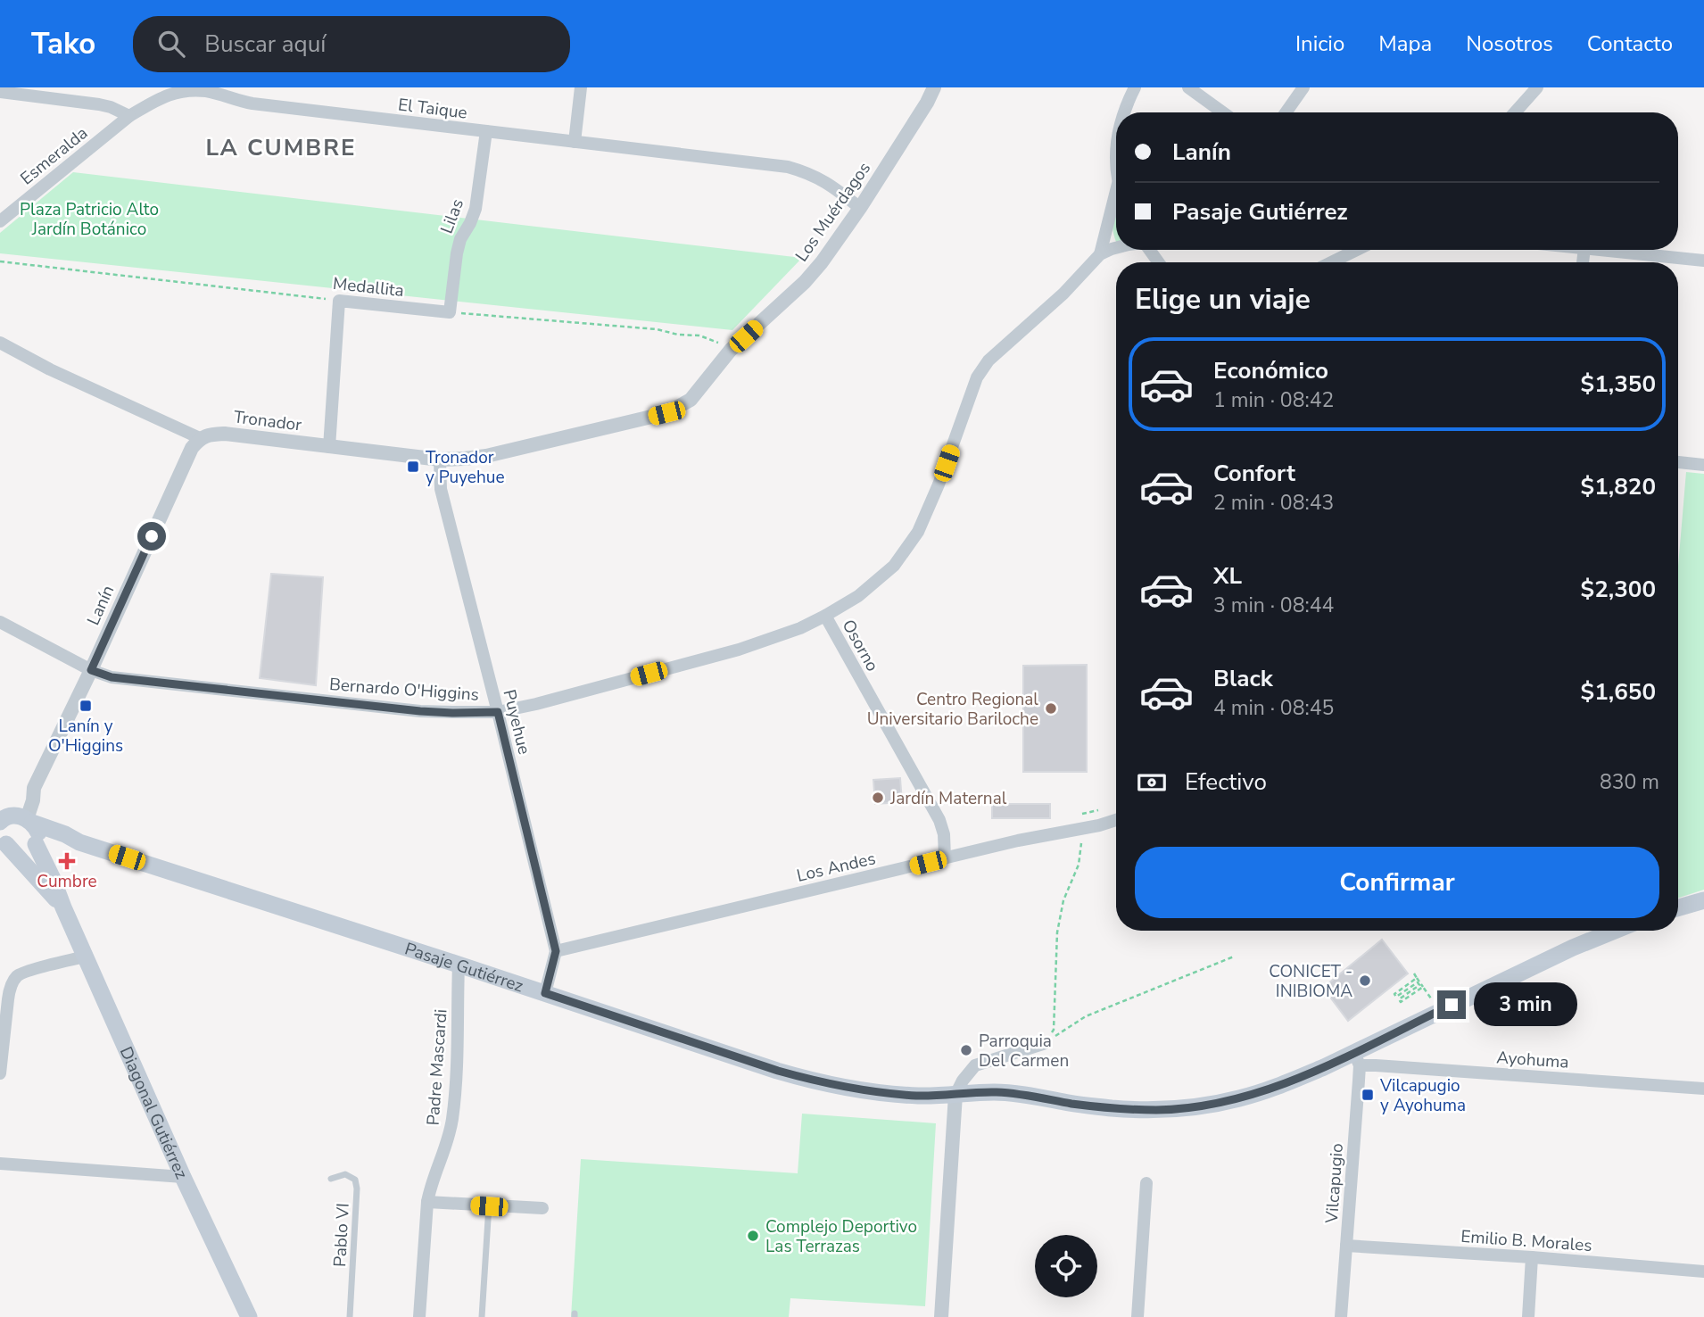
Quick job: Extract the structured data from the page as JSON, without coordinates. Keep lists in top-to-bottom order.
{
  "streets": {
    "main road": ["Pasaje Gutiérrez", "Diagonal Gutiérrez"],
    "street": [
      "El Taique",
      "Esmeralda",
      "Los Muérdagos",
      "Lilas",
      "Medallita",
      "Tronador",
      "Lanín",
      "Osorno",
      "Bernardo O'Higgins",
      "Puyehue",
      "Los Andes",
      "Ayohuma",
      "Padre Mascardi",
      "Vilcapugio",
      "Emilio B. Morales"
    ],
    "lane": ["Pablo VI"]
  },
  "crossings": [
    ["El Taique", "Esmeralda"],
    ["El Taique", "Los Muérdagos"],
    ["El Taique", "Lilas"],
    ["Los Muérdagos", "Tronador"],
    ["Los Muérdagos", "Puyehue"],
    ["Lilas", "Medallita"],
    ["Tronador", "Lanín"],
    ["Tronador", "Puyehue"],
    ["Lanín", "Bernardo O'Higgins"],
    ["Lanín", "Pasaje Gutiérrez"],
    ["Lanín", "Diagonal Gutiérrez"],
    ["Osorno", "Bernardo O'Higgins"],
    ["Osorno", "Los Andes"],
    ["Bernardo O'Higgins", "Puyehue"],
    ["Puyehue", "Los Andes"],
    ["Puyehue", "Pasaje Gutiérrez"],
    ["Pasaje Gutiérrez", "Ayohuma"],
    ["Pasaje Gutiérrez", "Padre Mascardi"],
    ["Pasaje Gutiérrez", "Diagonal Gutiérrez"],
    ["Pasaje Gutiérrez", "Vilcapugio"],
    ["Ayohuma", "Vilcapugio"],
    ["Vilcapugio", "Emilio B. Morales"]
  ],
  "districts": ["LA CUMBRE"],
  "parks": ["Plaza Patricio Alto Jardín Botánico"],
  "places": {
    "transit": ["Tronador y Puyehue", "Lanín y O'Higgins", "Vilcapugio y Ayohuma"],
    "other": [
      "Centro Regional Universitario Bariloche",
      "Jardín Maternal",
      "CONICET - INIBIOMA",
      "Parroquia Del Carmen",
      "Complejo Deportivo Las Terrazas"
    ],
    "health": ["Cumbre"]
  },
  "page": {
    "header": "Tako",
    "search": "Buscar aquí",
    "nav": [
      "Inicio",
      "Mapa",
      "Nosotros",
      "Contacto"
    ],
    "banner": ["Lanín", "Pasaje Gutiérrez"],
    "heading": "Elige un viaje",
    "list": [
      {
        "name": "Económico",
        "note": "1 min · 08:42",
        "value": "$1,350"
      },
      {
        "name": "Confort",
        "note": "2 min · 08:43",
        "value": "$1,820"
      },
      {
        "name": "XL",
        "note": "3 min · 08:44",
        "value": "$2,300"
      },
      {
        "name": "Black",
        "note": "4 min · 08:45",
        "value": "$1,650"
      }
    ],
    "pay": ["Efectivo", "830 m"],
    "buttons": "Confirmar",
    "bubble": "3 min"
  }
}
